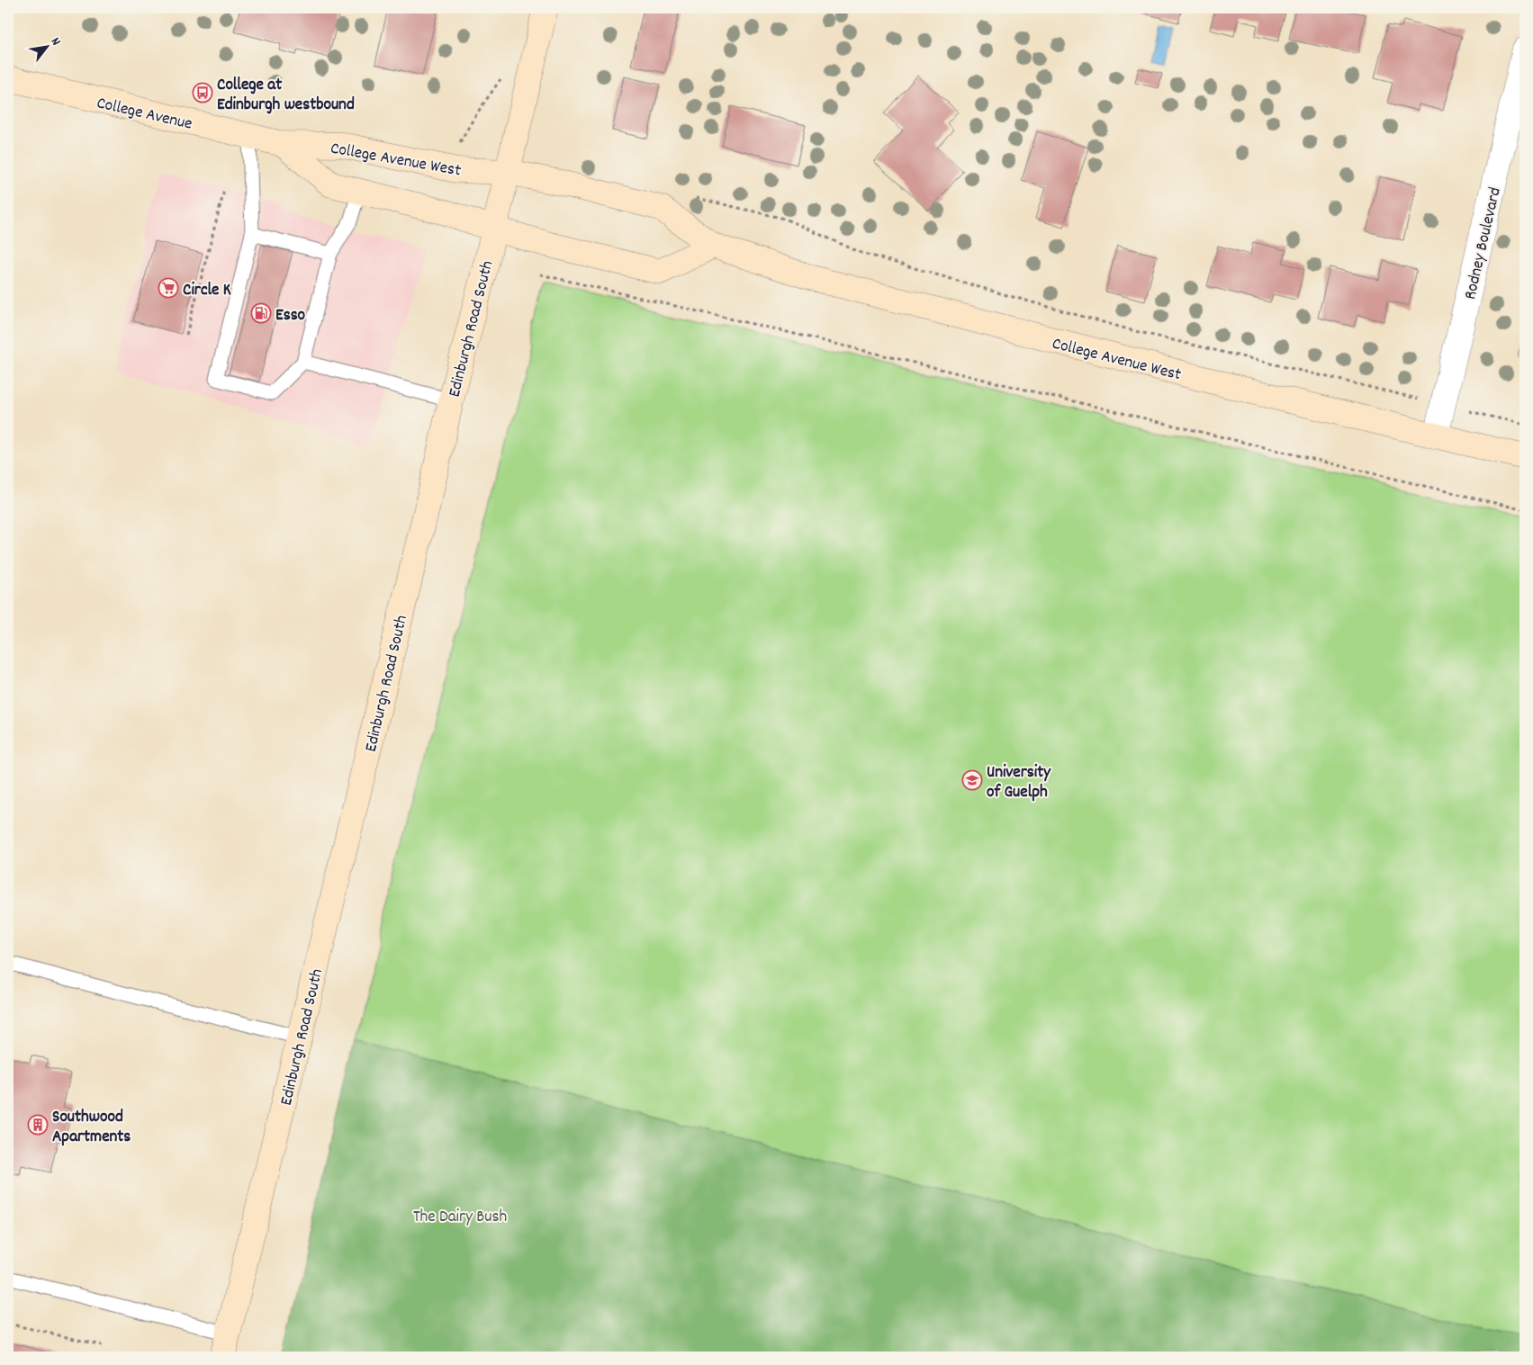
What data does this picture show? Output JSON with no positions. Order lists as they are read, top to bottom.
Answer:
{
  "streets": {
    "main road": ["College Avenue", "College Avenue West", "Edinburgh Road South"],
    "street": ["Rodney Boulevard"]
  },
  "crossings": [
    ["College Avenue", "College Avenue West"],
    ["College Avenue West", "Rodney Boulevard"],
    ["College Avenue West", "Edinburgh Road South"]
  ],
  "parks": ["The Dairy Bush"],
  "places": {
    "bus stop": ["College at Edinburgh westbound"],
    "supermarket": ["Circle K"],
    "fuel station": ["Esso"],
    "school or university": ["University of Guelph"],
    "building": ["Southwood Apartments"]
  },
  "north": "top right"
}
